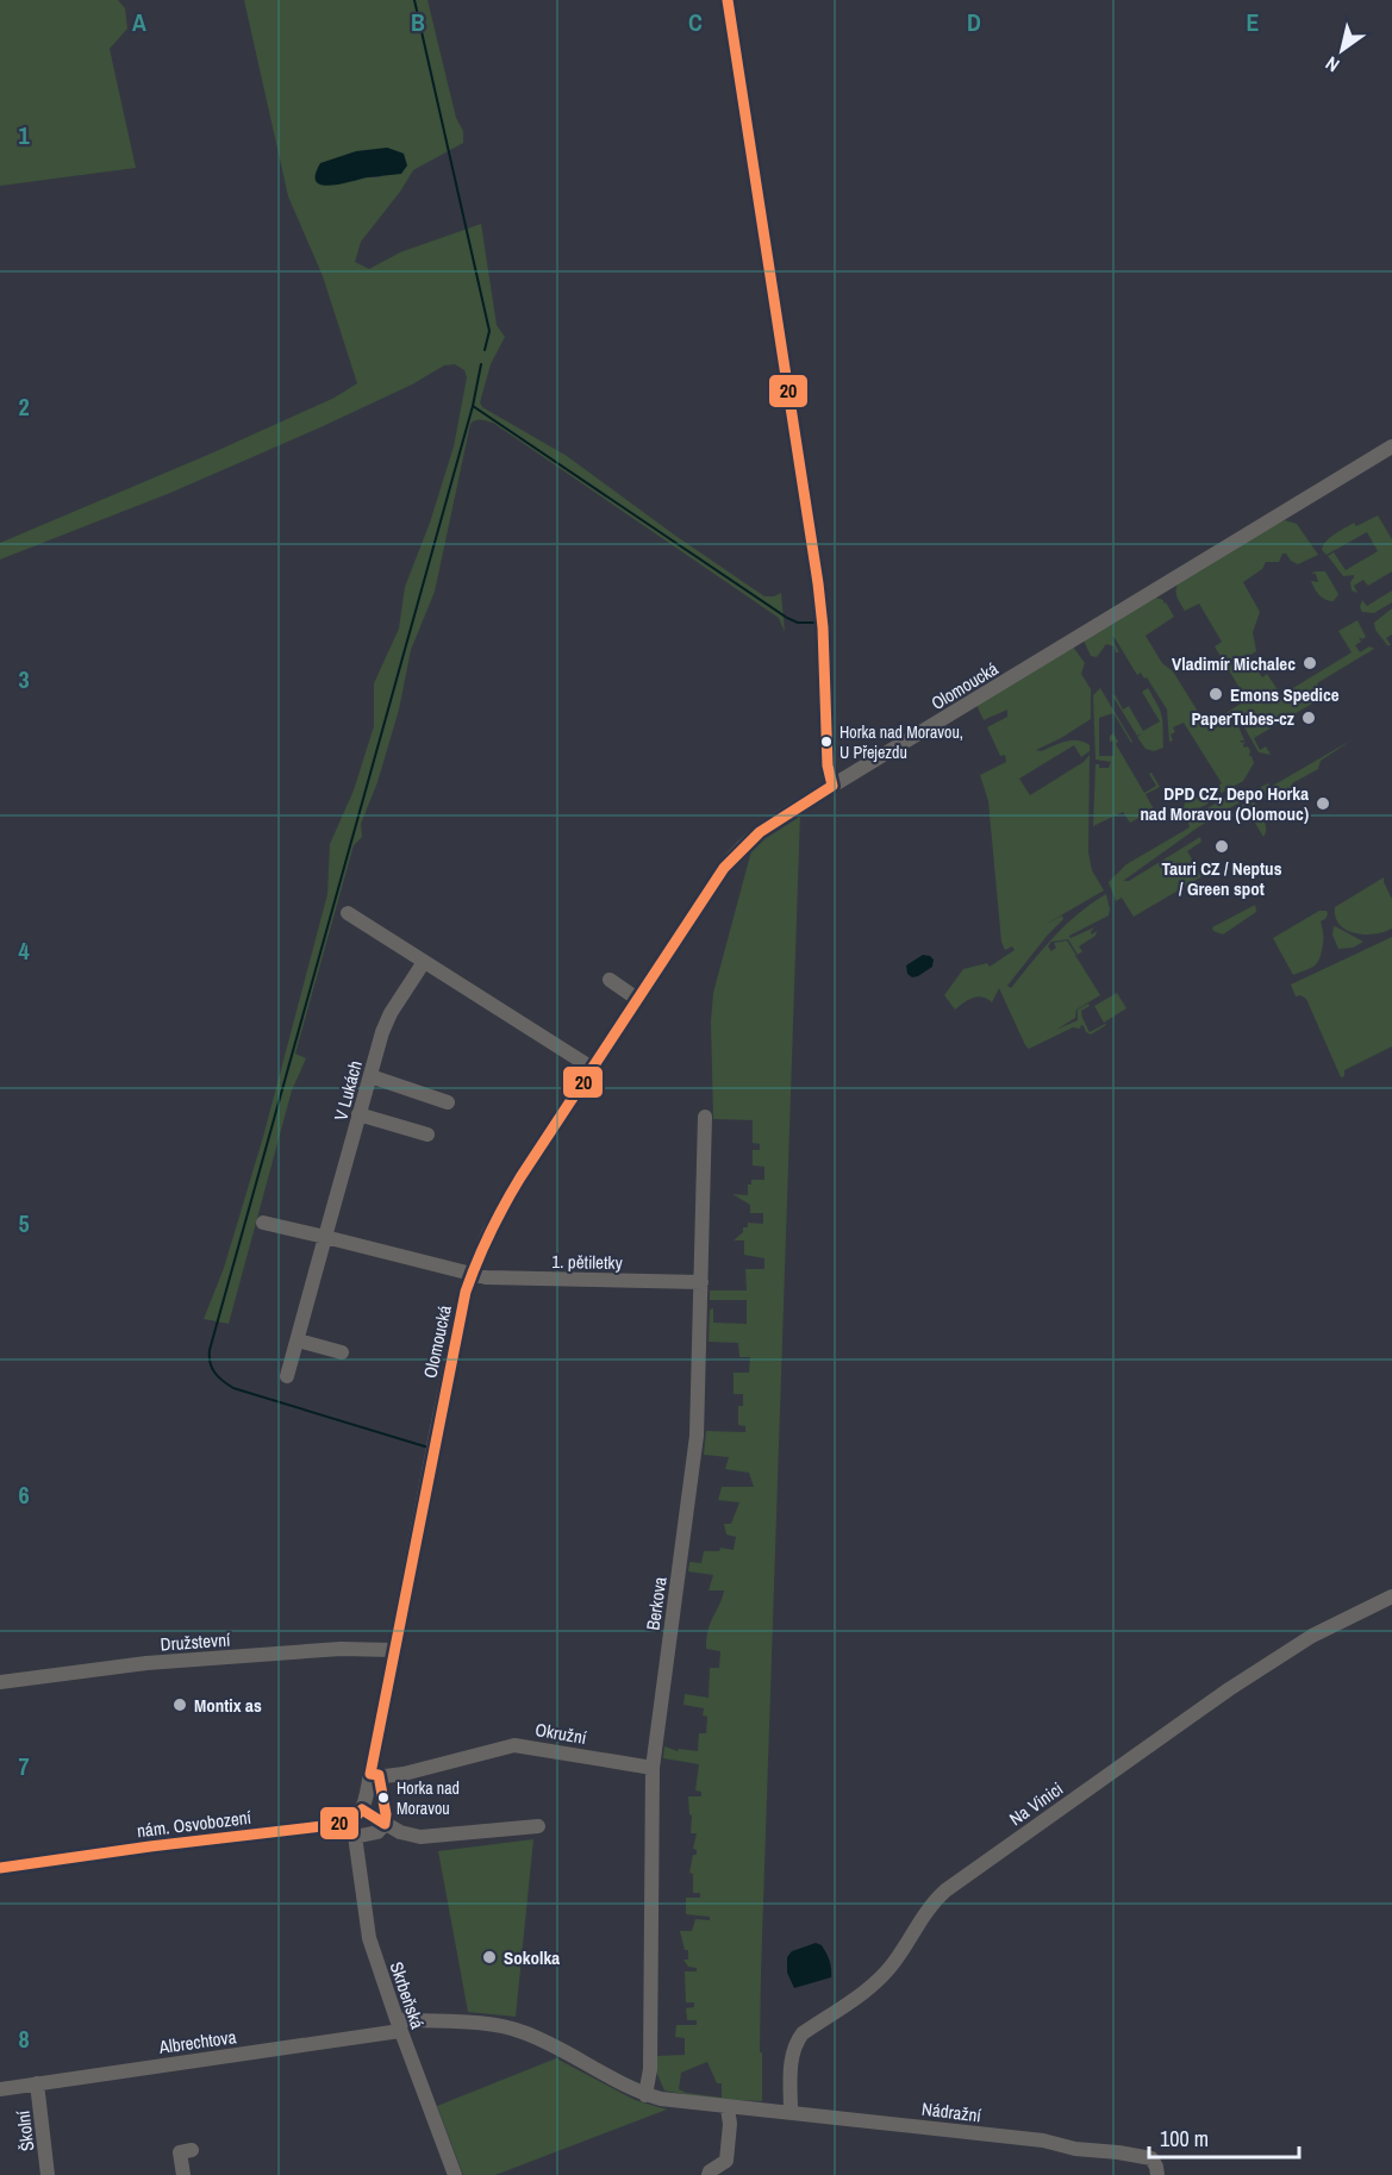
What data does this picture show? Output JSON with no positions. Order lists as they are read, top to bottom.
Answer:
{
  "streets": {
    "street": [
      "Olomoucká",
      "V Lukách",
      "1. pětiletky",
      "Berkova",
      "Družstevní",
      "Okružní",
      "Na Vinici",
      "nám. Osvobození",
      "Skrbeňská",
      "Albrechtova",
      "Nádražní",
      "Školní"
    ]
  },
  "crossings": [
    ["Olomoucká", "1. pětiletky"],
    ["Olomoucká", "Družstevní"],
    ["Olomoucká", "Okružní"],
    ["1. pětiletky", "Berkova"],
    ["Berkova", "Okružní"],
    ["Berkova", "Nádražní"],
    ["Na Vinici", "Nádražní"],
    ["nám. Osvobození", "Skrbeňská"],
    ["Skrbeňská", "Albrechtova"],
    ["Skrbeňská", "Nádražní"],
    ["Albrechtova", "Nádražní"],
    ["Albrechtova", "Školní"]
  ],
  "places": [
    "Vladimír Michalec",
    "Emons Spedice",
    "PaperTubes-cz",
    "Horka nad Moravou, U Přejezdu",
    "DPD CZ, Depo Horka nad Moravou (Olomouc)",
    "Tauri CZ / Neptus / Green spot",
    "Montix as",
    "Horka nad Moravou",
    "Sokolka"
  ],
  "lines": ["transit line 20"],
  "scale_bar": "100 m",
  "north": "bottom left",
  "grid": {
    "columns": [
      "A",
      "B",
      "C",
      "D",
      "E"
    ],
    "rows": [
      "1",
      "2",
      "3",
      "4",
      "5",
      "6",
      "7",
      "8"
    ]
  }
}
